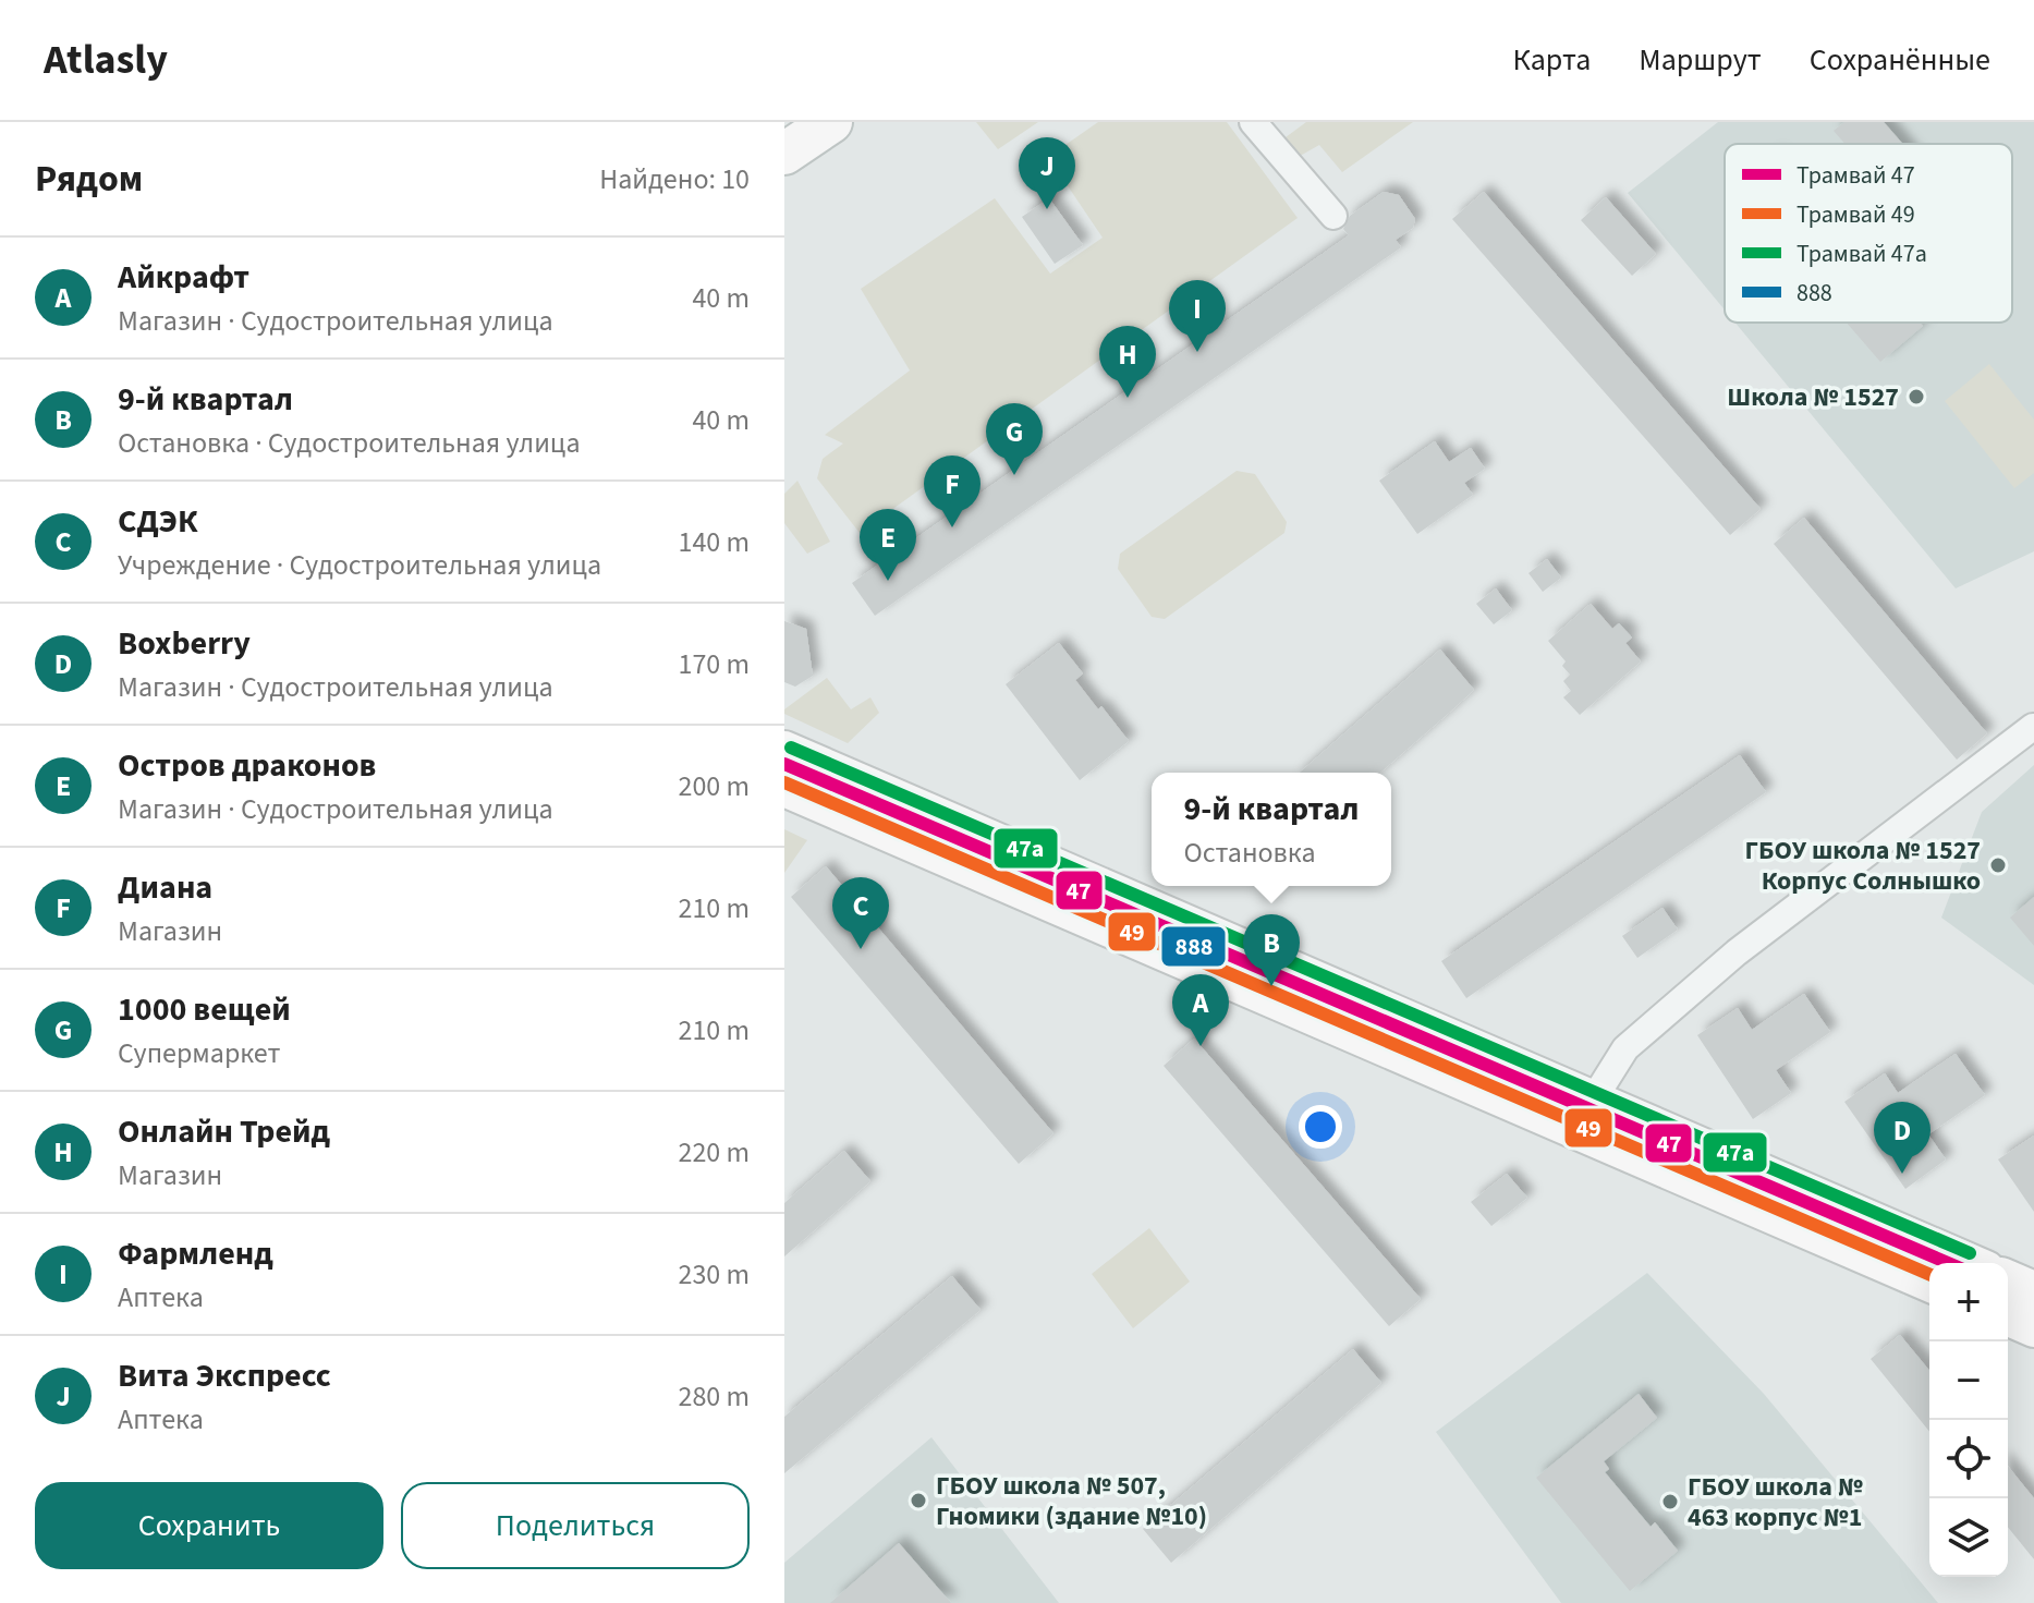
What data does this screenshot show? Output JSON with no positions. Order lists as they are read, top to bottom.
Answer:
{
  "places": [
    "Школа № 1527",
    "ГБОУ школа № 1527 Корпус Солнышко",
    "ГБОУ школа № 507, Гномики (здание №10)",
    "ГБОУ школа № 463 корпус №1"
  ],
  "lines": [
    "tram line 47а",
    "tram line 47",
    "transit line 888",
    "tram line 49"
  ],
  "legend": [
    "Трамвай 47",
    "Трамвай 49",
    "Трамвай 47а",
    "888"
  ],
  "page": {
    "header": "Atlasly",
    "nav": ["Карта", "Маршрут", "Сохранённые"],
    "heading": ["Рядом", "Найдено: 10"],
    "pins": [
      "J",
      "I",
      "H",
      "G",
      "F",
      "E",
      "C",
      "B",
      "A",
      "D"
    ],
    "list": [
      {
        "mark": "A",
        "name": "Айкрафт",
        "note": "Магазин · Судостроительная улица",
        "value": "40 m"
      },
      {
        "mark": "B",
        "name": "9-й квартал",
        "note": "Остановка · Судостроительная улица",
        "value": "40 m"
      },
      {
        "mark": "C",
        "name": "СДЭК",
        "note": "Учреждение · Судостроительная улица",
        "value": "140 m"
      },
      {
        "mark": "D",
        "name": "Boxberry",
        "note": "Магазин · Судостроительная улица",
        "value": "170 m"
      },
      {
        "mark": "E",
        "name": "Остров драконов",
        "note": "Магазин · Судостроительная улица",
        "value": "200 m"
      },
      {
        "mark": "F",
        "name": "Диана",
        "note": "Магазин",
        "value": "210 m"
      },
      {
        "mark": "G",
        "name": "1000 вещей",
        "note": "Супермаркет",
        "value": "210 m"
      },
      {
        "mark": "H",
        "name": "Онлайн Трейд",
        "note": "Магазин",
        "value": "220 m"
      },
      {
        "mark": "I",
        "name": "Фармленд",
        "note": "Аптека",
        "value": "230 m"
      },
      {
        "mark": "J",
        "name": "Вита Экспресс",
        "note": "Аптека",
        "value": "280 m"
      }
    ],
    "popup": ["9-й квартал", "Остановка"],
    "map_buttons": ["+", "−"],
    "buttons": ["Сохранить", "Поделиться"]
  }
}
